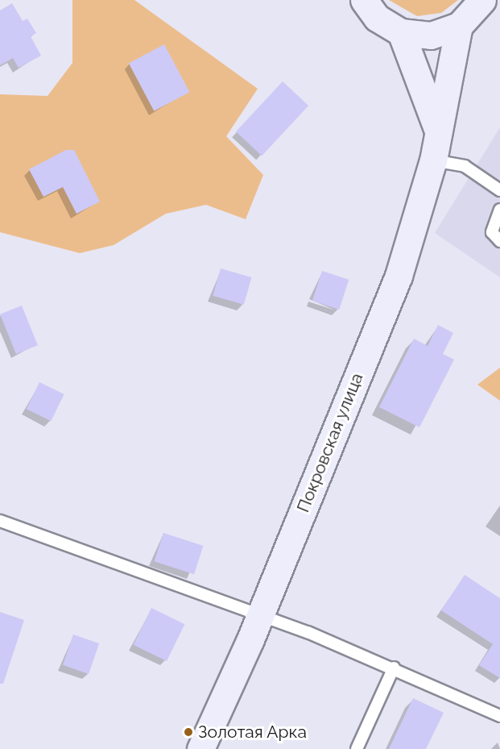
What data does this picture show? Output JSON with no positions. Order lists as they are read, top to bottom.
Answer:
{
  "streets": {
    "street": ["Покровская улица"]
  },
  "places": ["Золотая Арка"]
}
